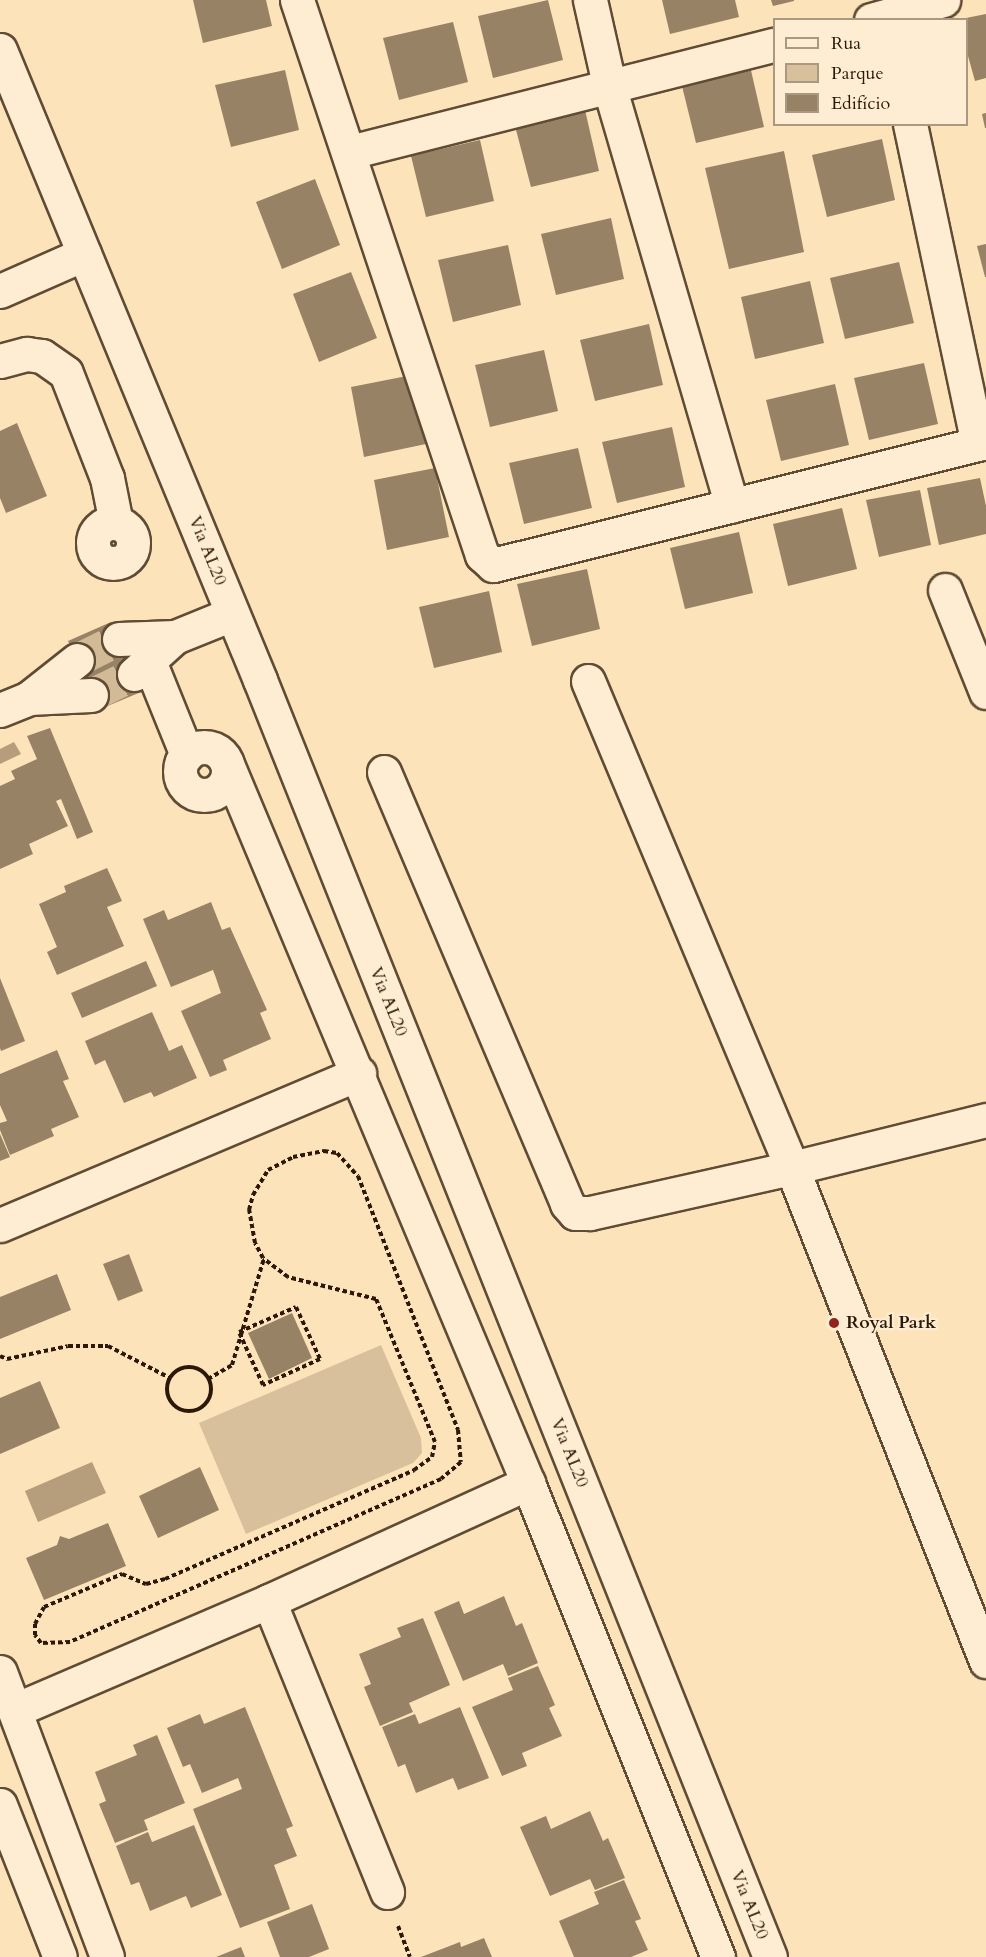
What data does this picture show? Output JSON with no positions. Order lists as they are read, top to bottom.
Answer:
{
  "streets": {
    "street": ["Via AL20"]
  },
  "places": ["Royal Park"],
  "legend": ["Rua", "Parque", "Edifício"]
}
